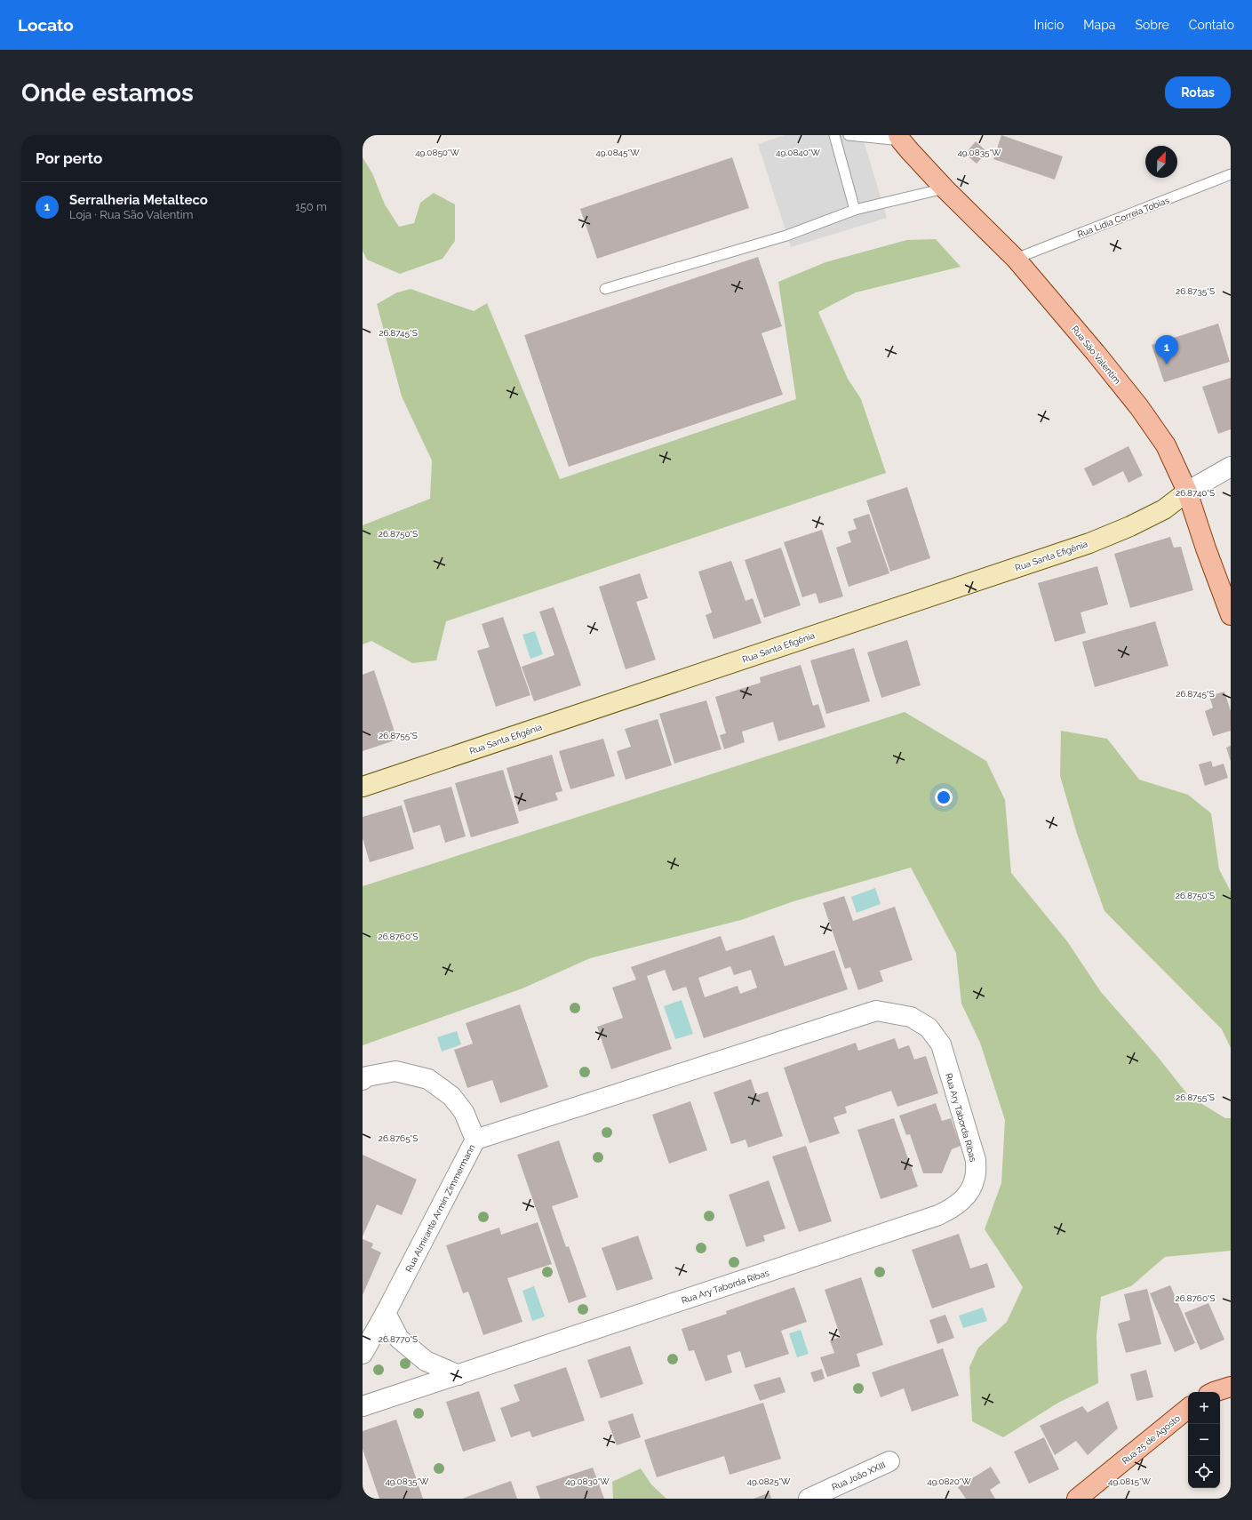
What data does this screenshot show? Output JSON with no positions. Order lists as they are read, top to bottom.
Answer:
{
  "streets": {
    "main road": ["Rua São Valentim", "Rua 25 de Agosto"],
    "street": [
      "Rua Santa Efigênia",
      "Rua Ary Taborda Ribas",
      "Rua Almirante Armin Zimmermann",
      "Rua João XXIII"
    ],
    "lane": ["Rua Lídia Correia Tobias"]
  },
  "crossings": [
    ["Rua Lídia Correia Tobias", "Rua São Valentim"],
    ["Rua São Valentim", "Rua Santa Efigênia"],
    ["Rua Ary Taborda Ribas", "Rua Almirante Armin Zimmermann"]
  ],
  "north": "top right",
  "page": {
    "header": "Locato",
    "nav": [
      "Início",
      "Mapa",
      "Sobre",
      "Contato"
    ],
    "buttons": "Rotas",
    "title": "Onde estamos",
    "heading": "Por perto",
    "list": [
      {
        "mark": "1",
        "name": "Serralheria Metalteco",
        "note": "Loja · Rua São Valentim",
        "value": "150 m"
      }
    ],
    "pins": "1",
    "map_buttons": ["+", "−"]
  },
  "coordinates": [
    "49.0850°W",
    "49.0845°W",
    "49.0840°W",
    "49.0835°W",
    "26.8735°S",
    "26.8745°S",
    "26.8740°S",
    "26.8750°S",
    "26.8755°S",
    "26.8760°S",
    "26.8765°S",
    "26.8770°S",
    "49.0830°W",
    "49.0825°W",
    "49.0820°W",
    "49.0815°W"
  ]
}
